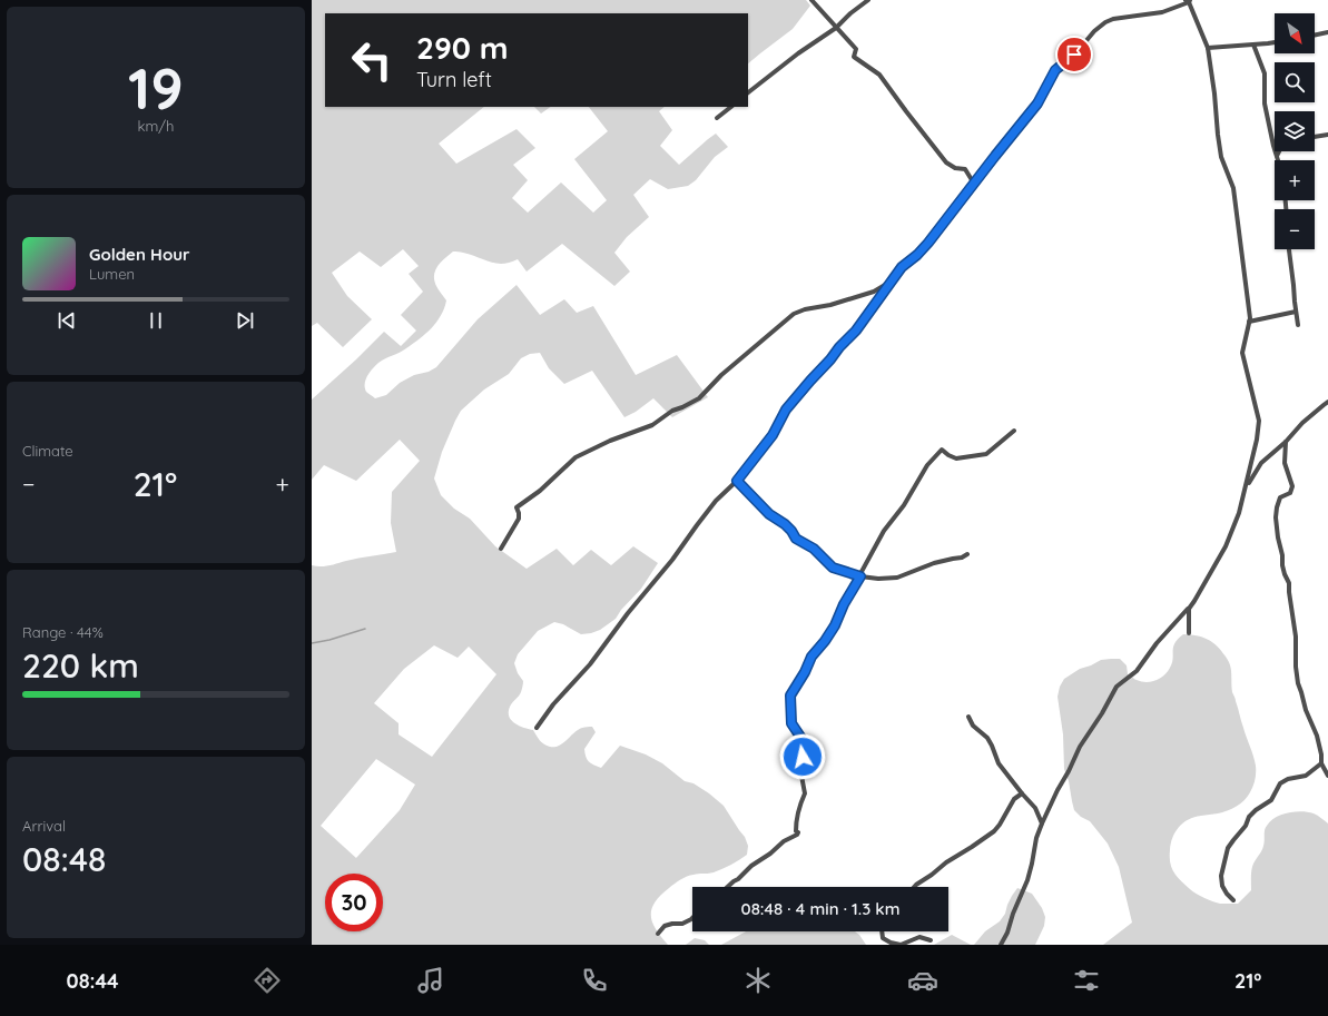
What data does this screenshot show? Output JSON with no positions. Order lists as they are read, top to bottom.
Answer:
{
  "north": "bottom right",
  "page": {
    "tile": [
      ["19", "km/h"],
      "Climate",
      ["Range · 44%", "220 km"],
      ["Arrival", "08:48"]
    ],
    "map_buttons": ["+", "−"],
    "turn": ["290 m", "Turn left"],
    "song": ["Golden Hour", "Lumen"],
    "heat": ["−", "21°", "+"],
    "limit": "30",
    "trip": "08:48 · 4 min · 1.3 km",
    "tabs": ["08:44", "21°"]
  }
}
